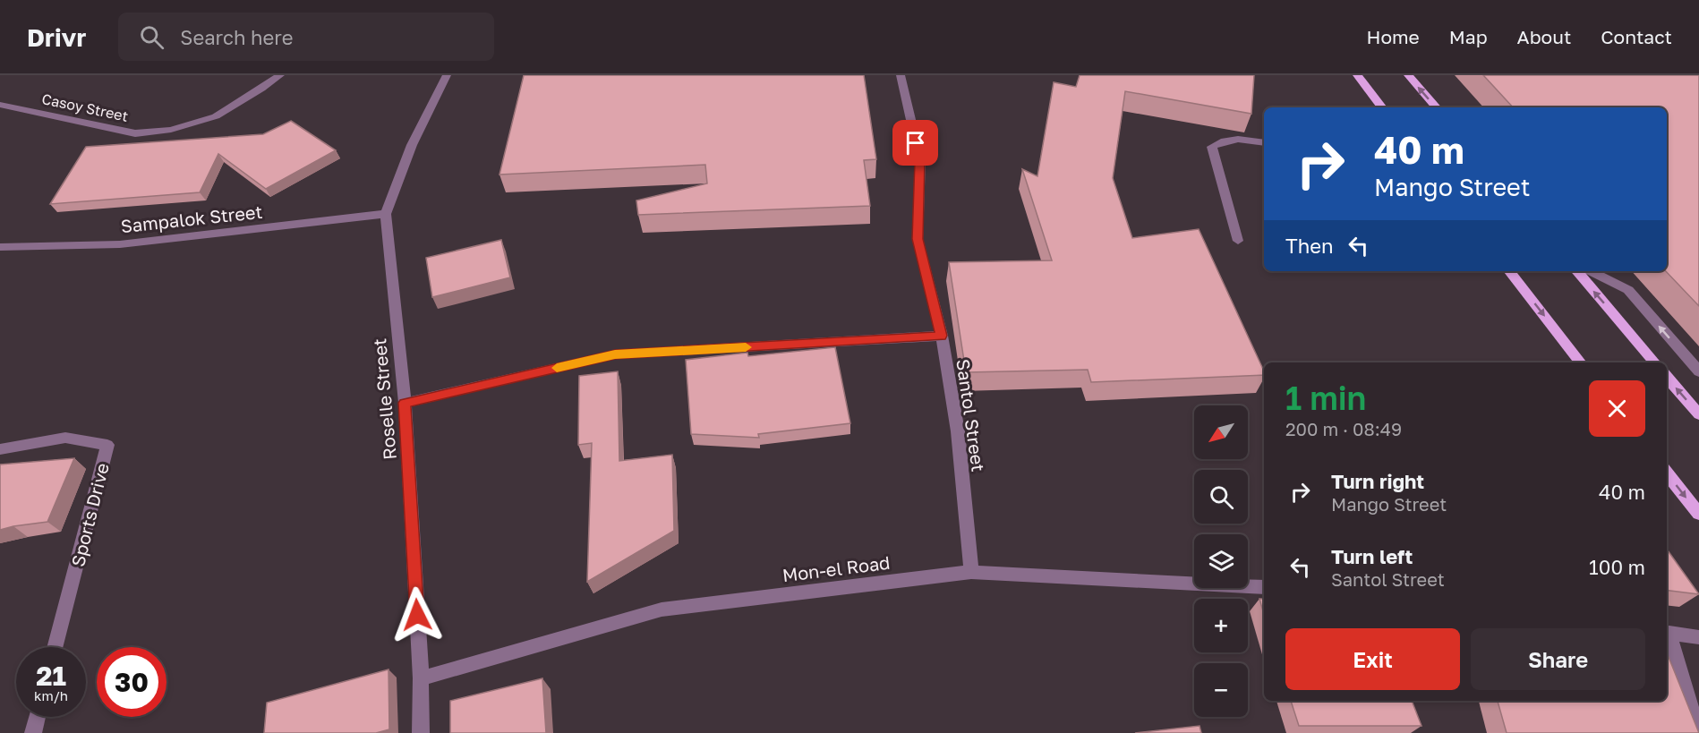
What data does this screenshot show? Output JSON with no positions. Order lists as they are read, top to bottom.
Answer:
{
  "streets": {
    "street": [
      "Casoy Street",
      "Sampalok Street",
      "Roselle Street",
      "Santol Street",
      "Sports Drive",
      "Mon-el Road"
    ]
  },
  "crossings": [
    ["Sampalok Street", "Roselle Street"],
    ["Roselle Street", "Mon-el Road"],
    ["Santol Street", "Mon-el Road"]
  ],
  "north": "bottom left",
  "page": {
    "header": "Drivr",
    "search": "Search here",
    "nav": [
      "Home",
      "Map",
      "About",
      "Contact"
    ],
    "turn": ["40 m", "Mango Street"],
    "then": "Then",
    "heading": ["1 min", "200 m · 08:49"],
    "map_buttons": ["+", "−"],
    "list": [
      {
        "name": "Turn right",
        "note": "Mango Street",
        "value": "40 m"
      },
      {
        "name": "Turn left",
        "note": "Santol Street",
        "value": "100 m"
      }
    ],
    "buttons": ["Exit", "Share"],
    "speed": "21 km/h",
    "limit": "30"
  }
}
